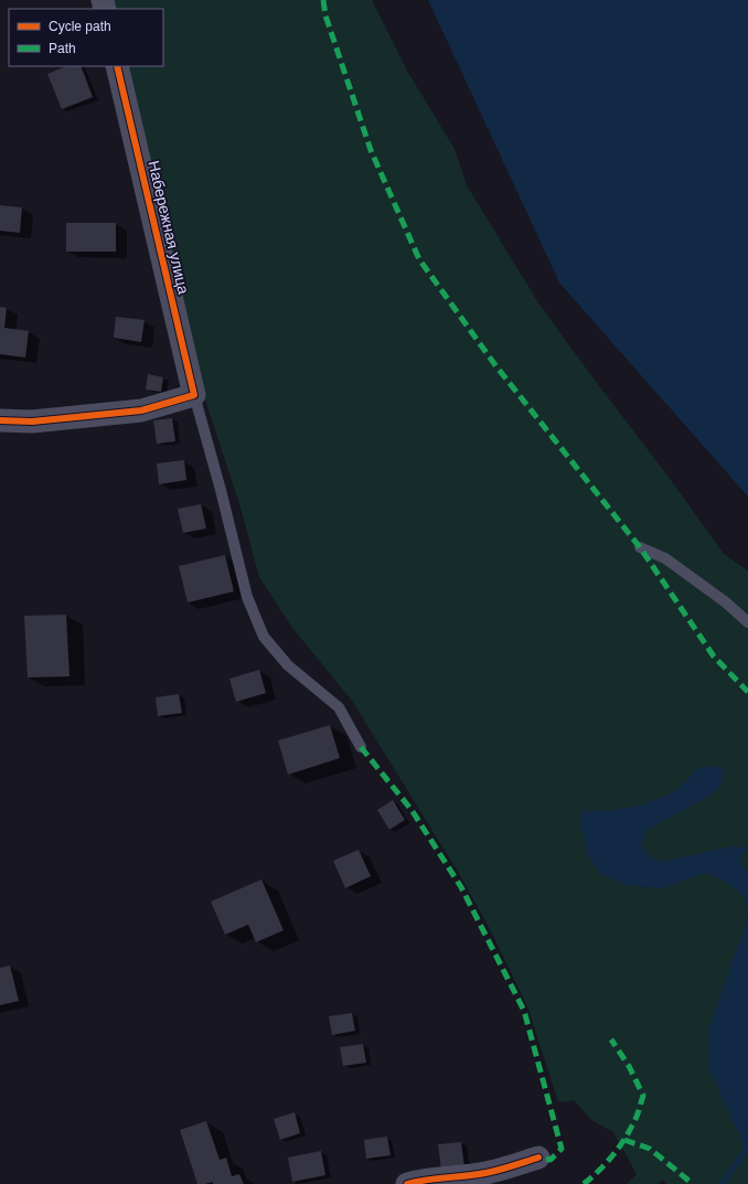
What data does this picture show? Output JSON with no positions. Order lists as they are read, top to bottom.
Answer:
{
  "streets": {
    "street": ["Набережная улица"]
  },
  "legend": ["Cycle path", "Path"]
}
